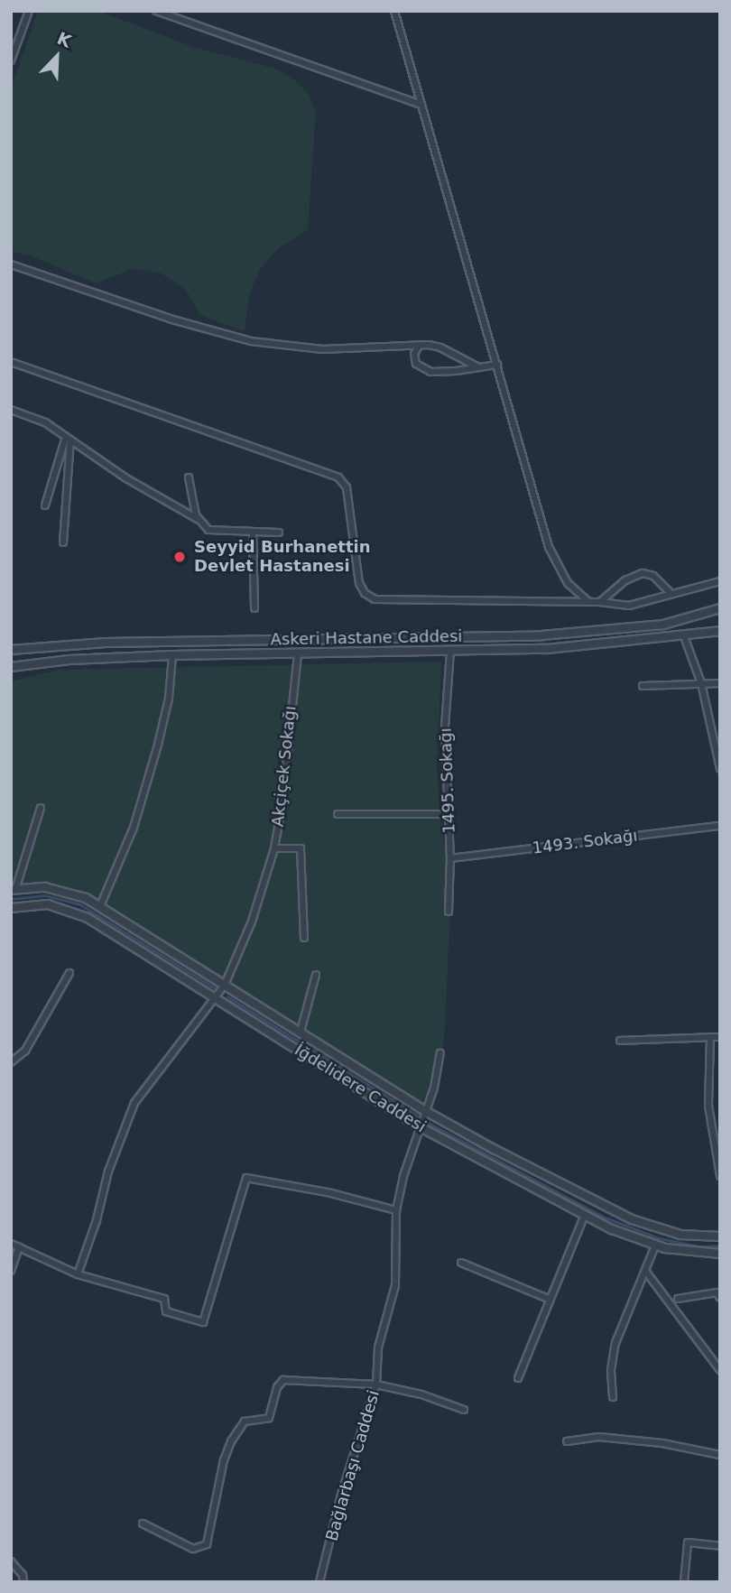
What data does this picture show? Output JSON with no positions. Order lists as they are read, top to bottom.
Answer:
{
  "streets": {
    "street": [
      "Askeri Hastane Caddesi",
      "Akçiçek Sokağı",
      "1495. Sokağı",
      "1493. Sokağı",
      "İğdelidere Caddesi",
      "Bağlarbaşı Caddesi"
    ]
  },
  "crossings": [
    ["Askeri Hastane Caddesi", "Akçiçek Sokağı"],
    ["Askeri Hastane Caddesi", "1495. Sokağı"],
    ["Akçiçek Sokağı", "İğdelidere Caddesi"],
    ["1495. Sokağı", "1493. Sokağı"],
    ["İğdelidere Caddesi", "Bağlarbaşı Caddesi"]
  ],
  "places": ["Seyyid Burhanettin Devlet Hastanesi"],
  "north": "top right"
}
